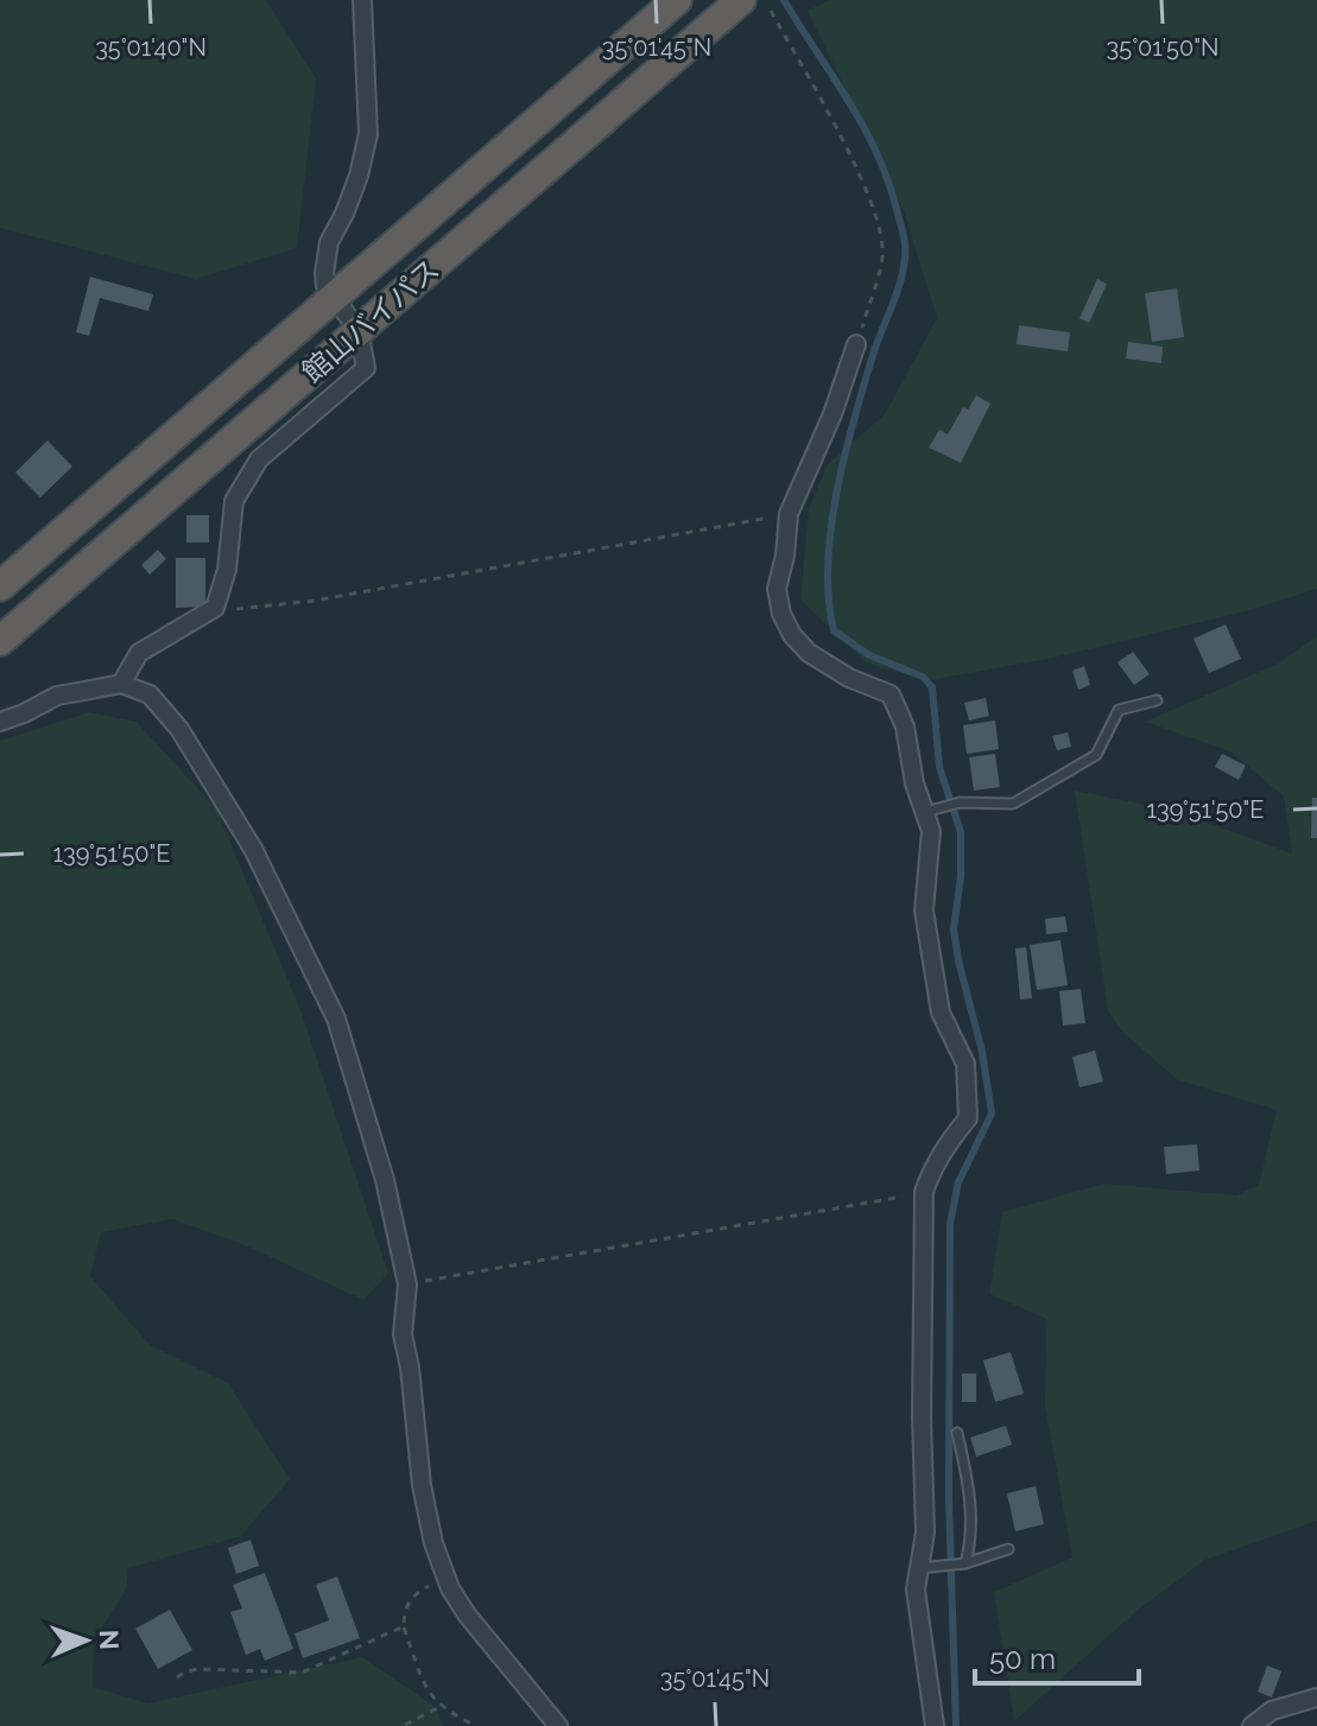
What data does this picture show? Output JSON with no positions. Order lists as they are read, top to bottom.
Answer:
{
  "streets": {
    "highway": ["館山バイパス"]
  },
  "scale_bar": "50 m",
  "north": "right",
  "coordinates": [
    "35°01'40\"N",
    "35°01'45\"N",
    "35°01'50\"N",
    "139°51'50\"E"
  ]
}
